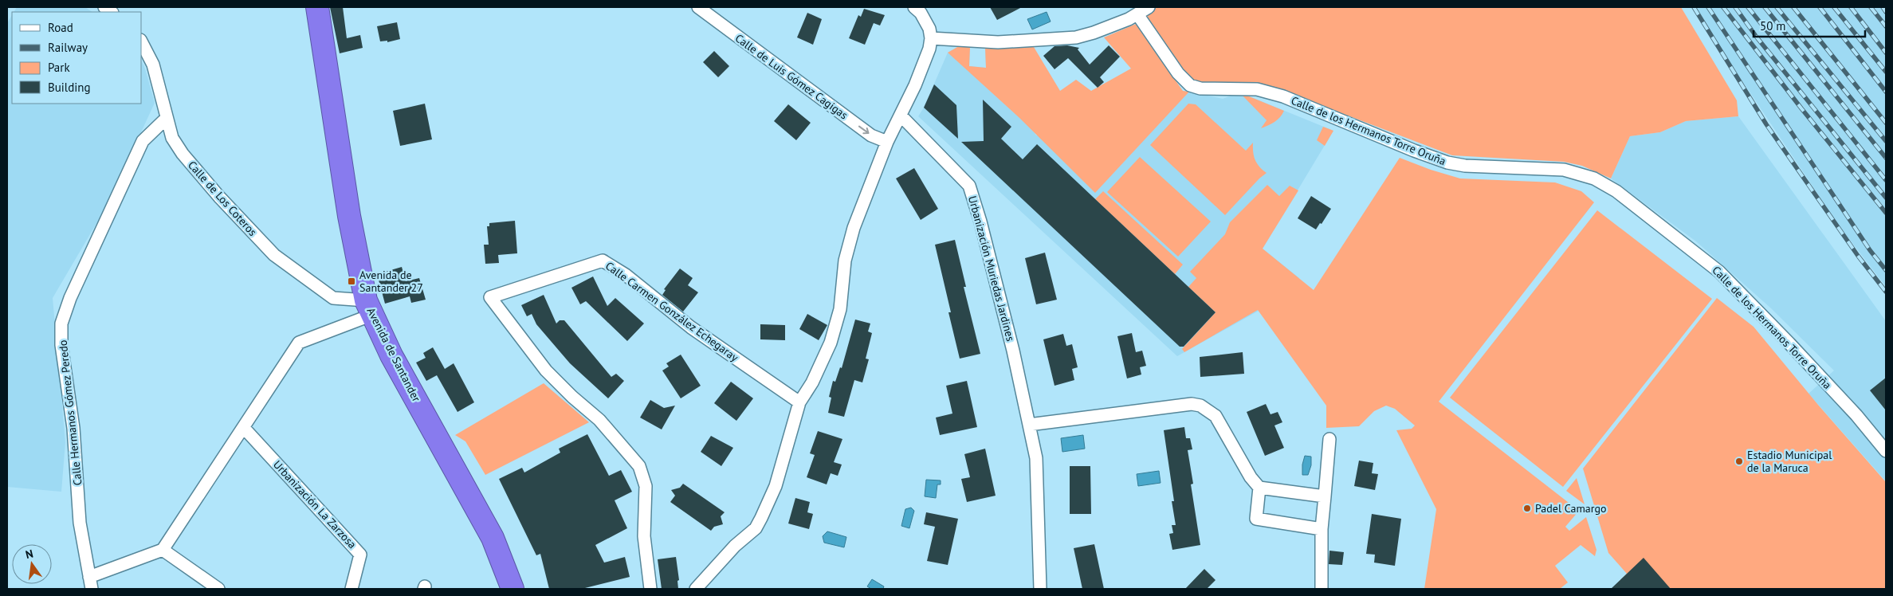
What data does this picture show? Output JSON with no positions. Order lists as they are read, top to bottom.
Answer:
{
  "streets": {
    "highway": ["Avenida de Santander"],
    "street": [
      "Calle de Luis Gómez Cagigas",
      "Calle de los Hermanos Torre Oruña",
      "Calle de Los Coteros",
      "Urbanización Muriedas Jardines",
      "Calle Carmen González Echegaray",
      "Calle Hermanos Gómez Peredo",
      "Urbanización La Zarzosa"
    ]
  },
  "crossings": [
    ["Calle de Los Coteros", "Avenida de Santander"],
    ["Calle de Los Coteros", "Calle Hermanos Gómez Peredo"]
  ],
  "one_way": ["Calle de Luis Gómez Cagigas"],
  "places": {
    "transit": ["Avenida de Santander 27"],
    "other": ["Estadio Municipal de la Maruca", "Padel Camargo"]
  },
  "legend": [
    "Road",
    "Railway",
    "Park",
    "Building"
  ],
  "scale_bar": "50 m",
  "north": "top"
}
